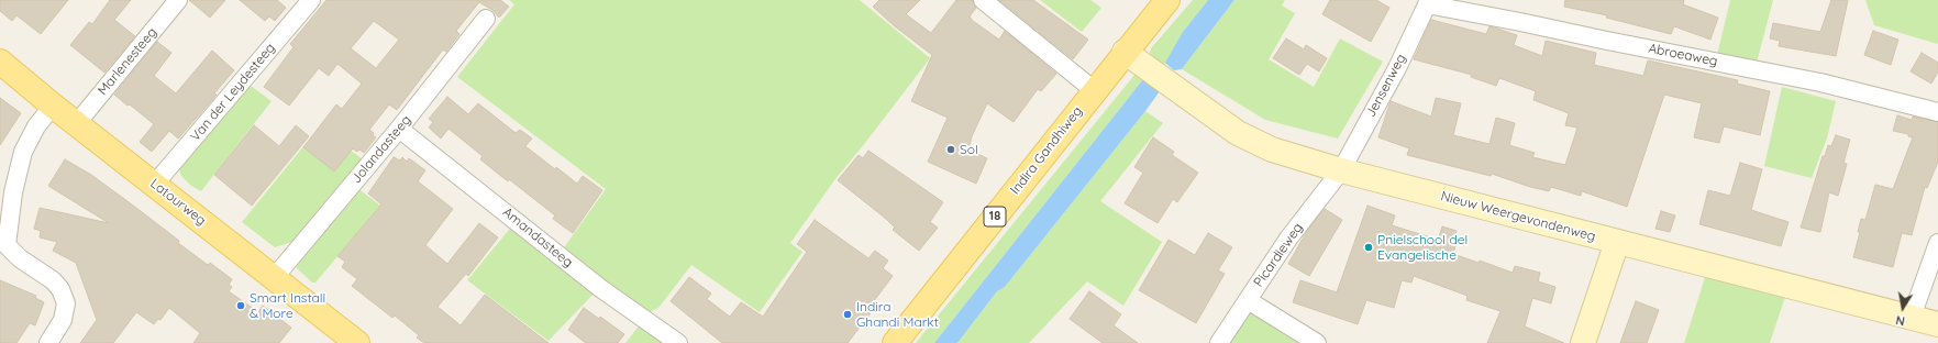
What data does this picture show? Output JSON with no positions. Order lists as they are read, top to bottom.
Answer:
{
  "streets": {
    "main road": ["Indira Gandhiweg", "Latourweg", "18"],
    "street": [
      "Abroeaweg",
      "Marlenesteeg",
      "Jensenweg",
      "Van der Leydesteeg",
      "Jolandasteeg",
      "Nieuw Weergevondenweg",
      "Amandasteeg",
      "Picardieweg"
    ]
  },
  "crossings": [
    ["Abroeaweg", "Jensenweg"],
    ["Marlenesteeg", "Latourweg"],
    ["Jensenweg", "Nieuw Weergevondenweg"],
    ["Jensenweg", "Picardieweg"],
    ["Van der Leydesteeg", "Latourweg"],
    ["Jolandasteeg", "Latourweg"],
    ["Jolandasteeg", "Amandasteeg"],
    ["Indira Gandhiweg", "Nieuw Weergevondenweg"],
    ["Nieuw Weergevondenweg", "Picardieweg"]
  ],
  "places": [
    "Sol",
    "Pnielschool del Evangelische",
    "Smart Install & More",
    "Indira Ghandi Markt"
  ],
  "north": "bottom"
}
